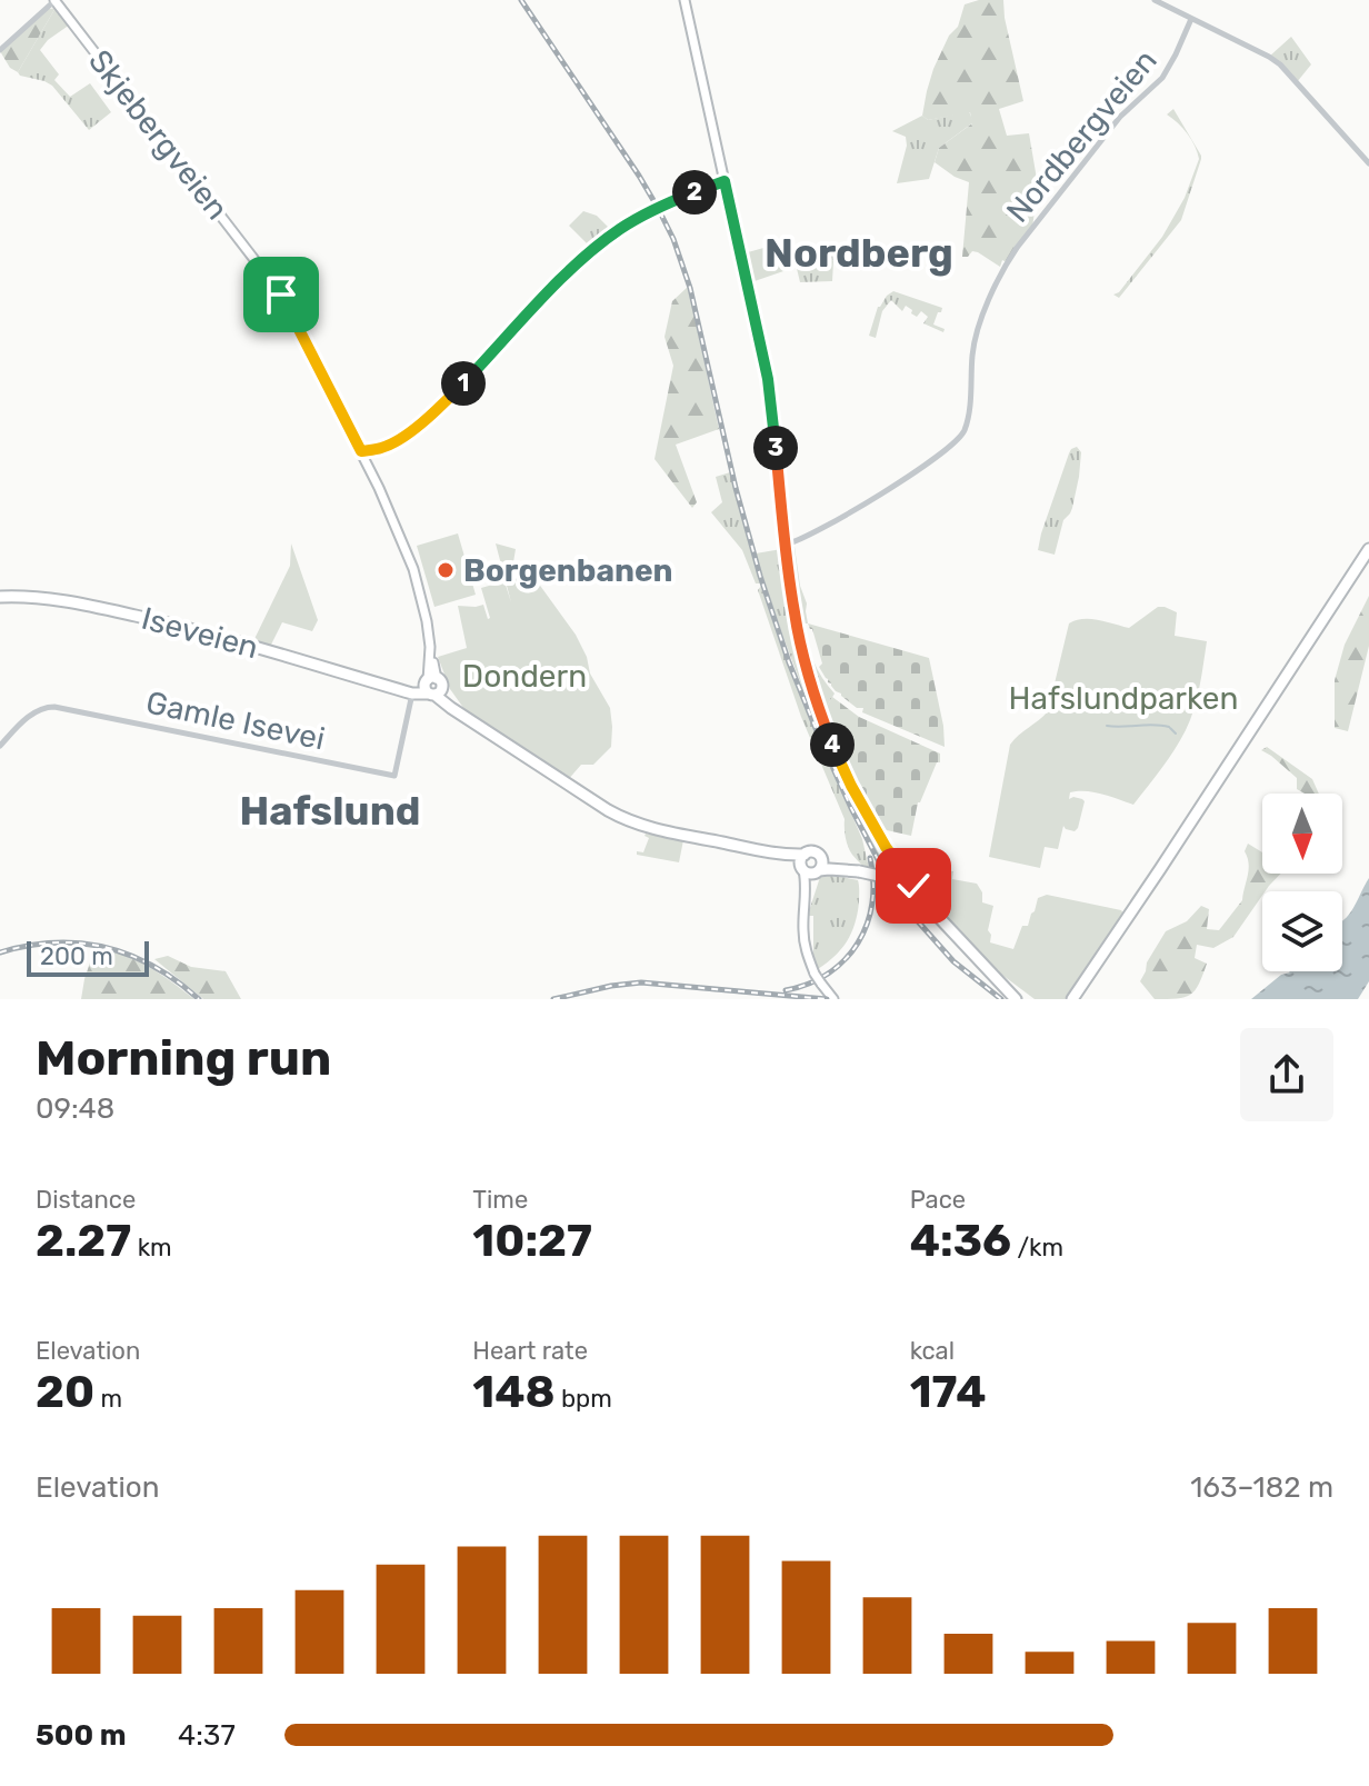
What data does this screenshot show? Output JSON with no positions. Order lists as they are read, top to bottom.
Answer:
{
  "streets": {
    "highway": ["Iseveien"],
    "main road": ["Skjebergveien"],
    "street": ["Nordbergveien", "Gamle Isevei"]
  },
  "crossings": [
    ["Skjebergveien", "Iseveien"],
    ["Iseveien", "Gamle Isevei"]
  ],
  "districts": ["Nordberg", "Hafslund"],
  "parks": ["Dondern", "Hafslundparken"],
  "places": ["Borgenbanen"],
  "scale_bar": "200 m",
  "north": "bottom",
  "page": {
    "pins": [
      "2",
      "1",
      "3",
      "4"
    ],
    "scale": "200 m",
    "heading": ["Morning run", "09:48"],
    "stats": [
      ["Distance", "2.27 km"],
      ["Time", "10:27"],
      ["Pace", "4:36 /km"],
      ["Elevation", "20 m"],
      ["Heart rate", "148 bpm"],
      ["kcal", "174"]
    ],
    "chart": ["Elevation", "163–182 m"],
    "list": [
      {
        "name": "500 m",
        "note": "4:37"
      }
    ]
  }
}
